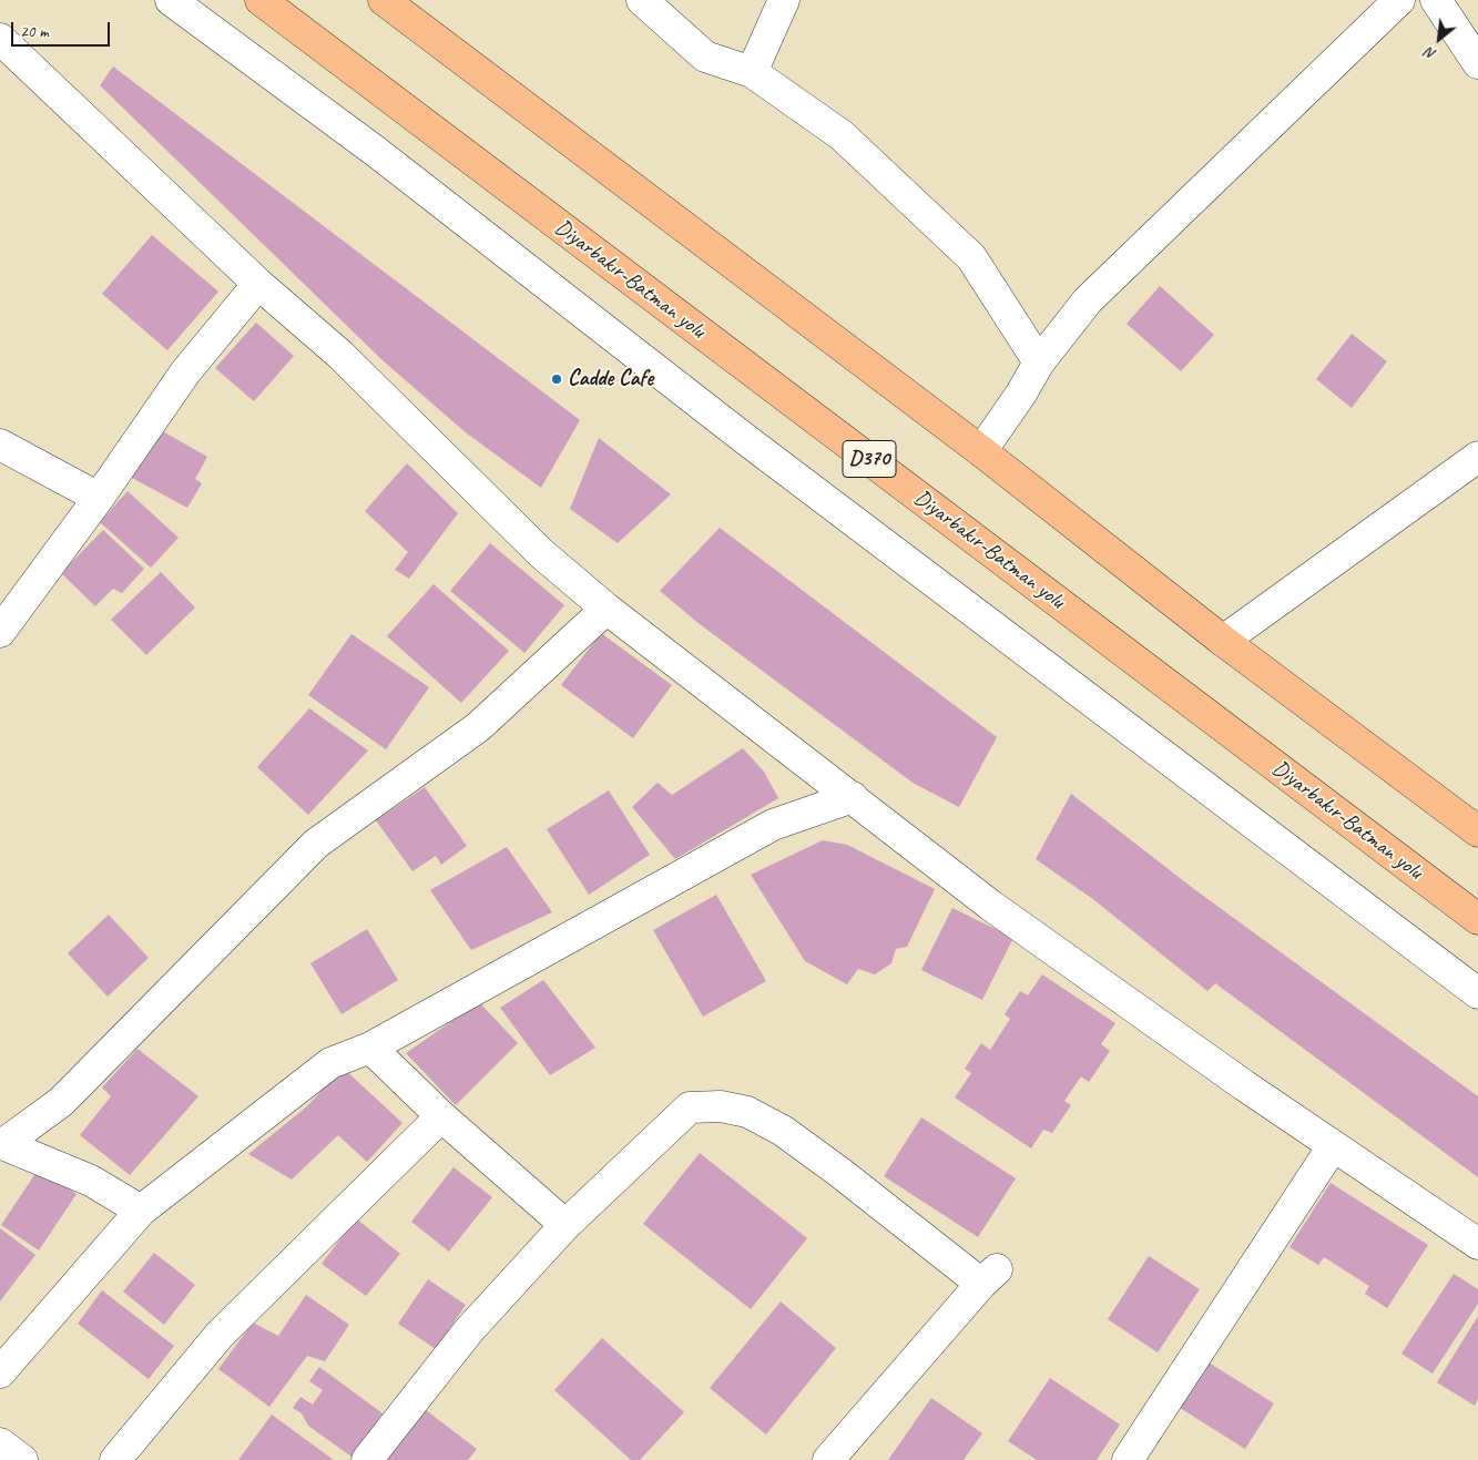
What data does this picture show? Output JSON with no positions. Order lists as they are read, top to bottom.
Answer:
{
  "streets": {
    "highway": ["Diyarbakır-Batman yolu", "D370"]
  },
  "places": ["Cadde Cafe"],
  "scale_bar": "20 m",
  "north": "bottom left"
}
